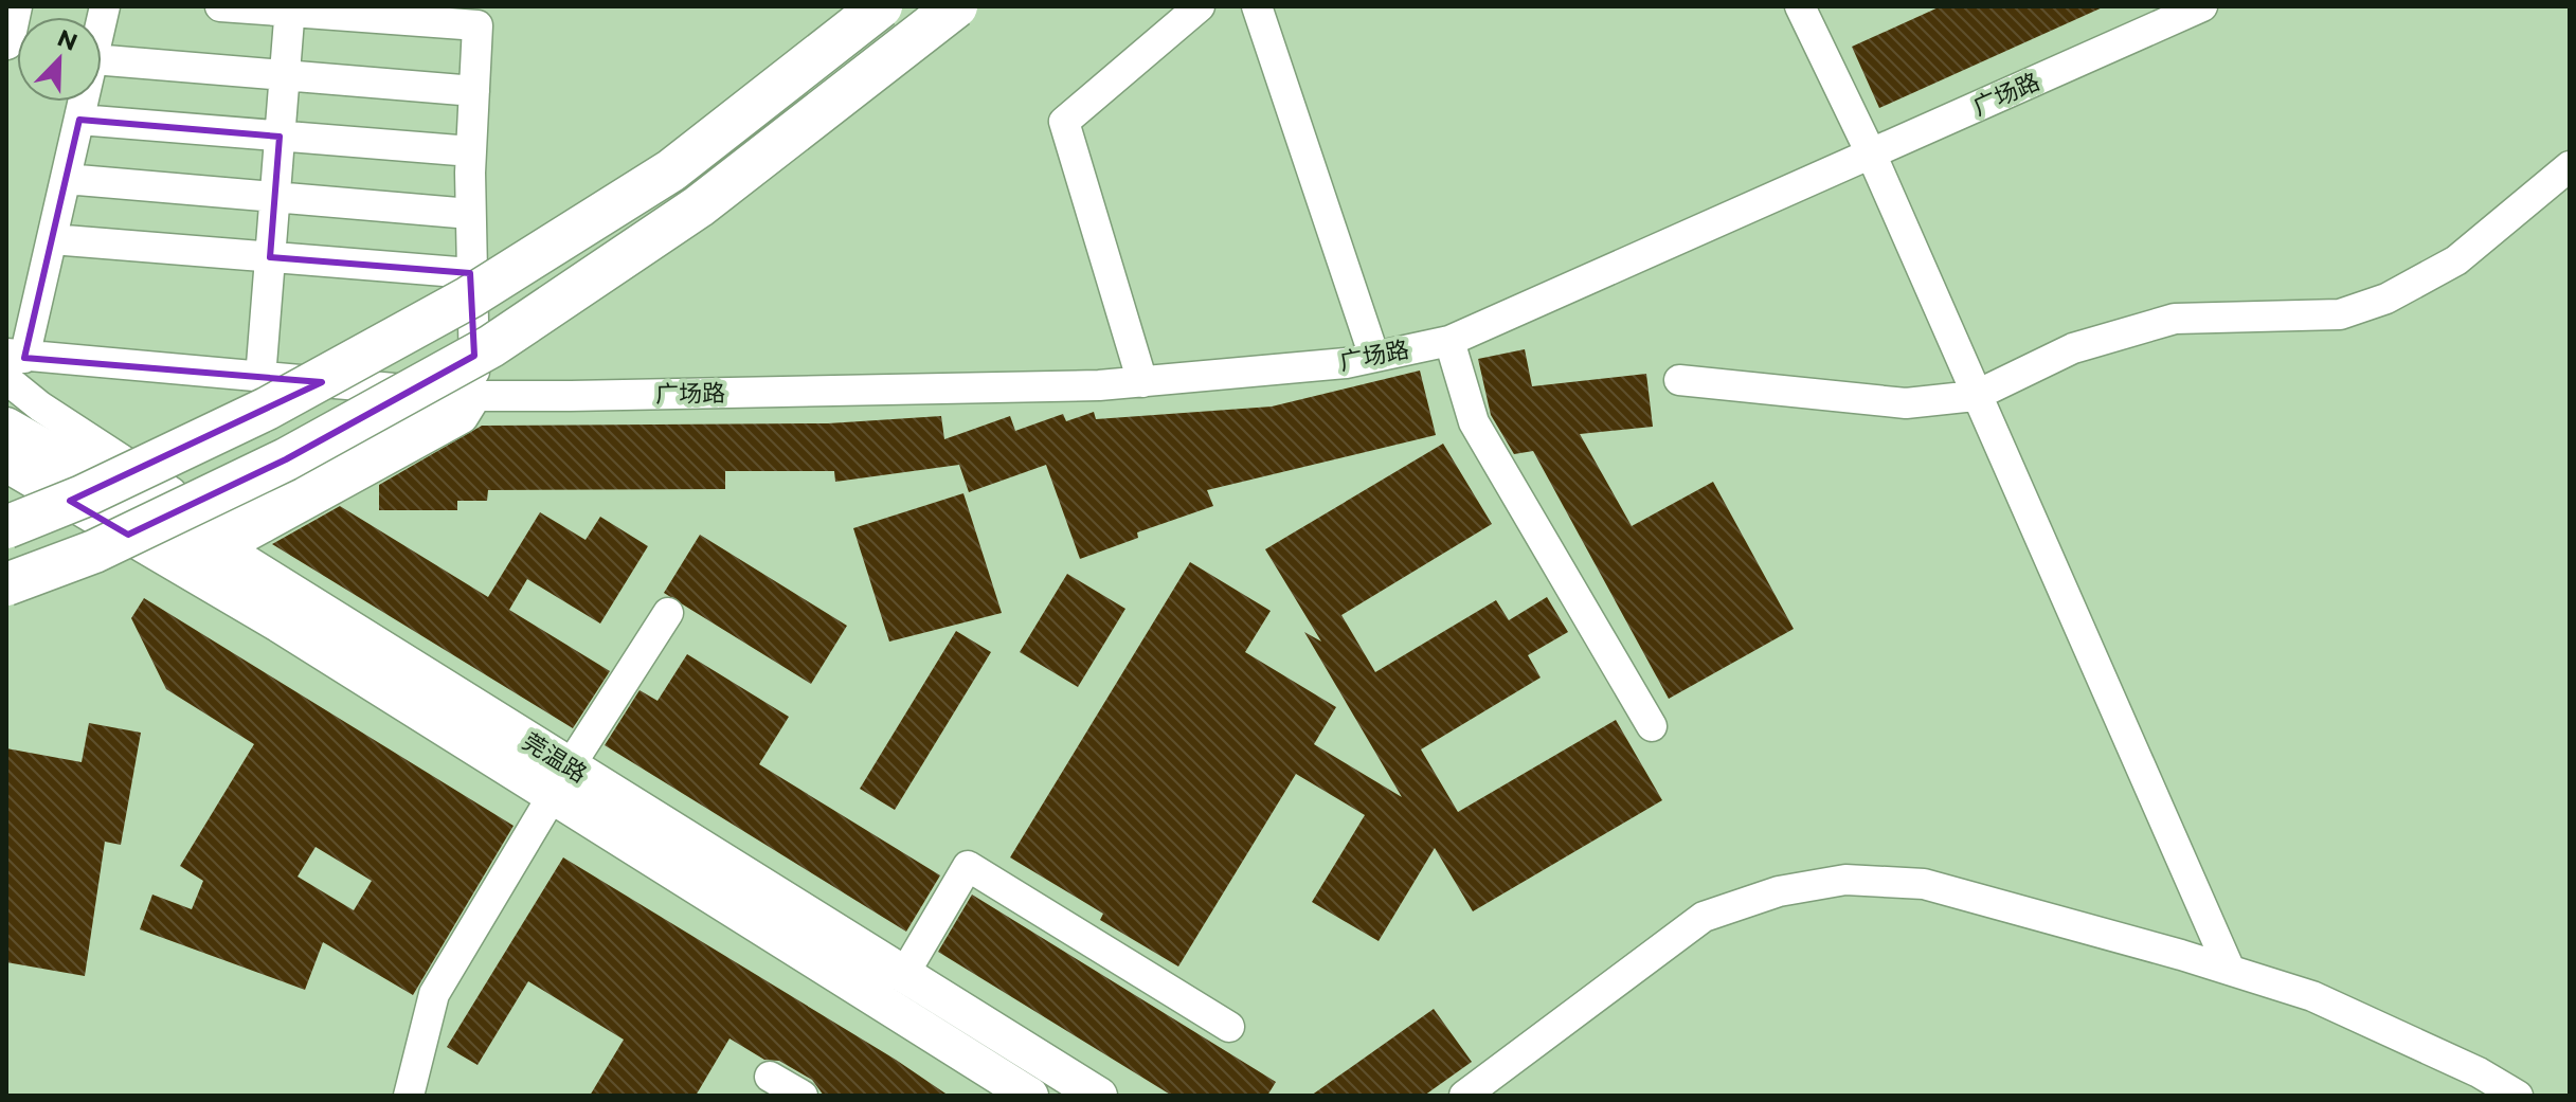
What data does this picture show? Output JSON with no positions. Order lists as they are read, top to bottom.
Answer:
{
  "streets": {
    "main road": ["莞温路"],
    "street": ["广场路"]
  },
  "north": "top right"
}
